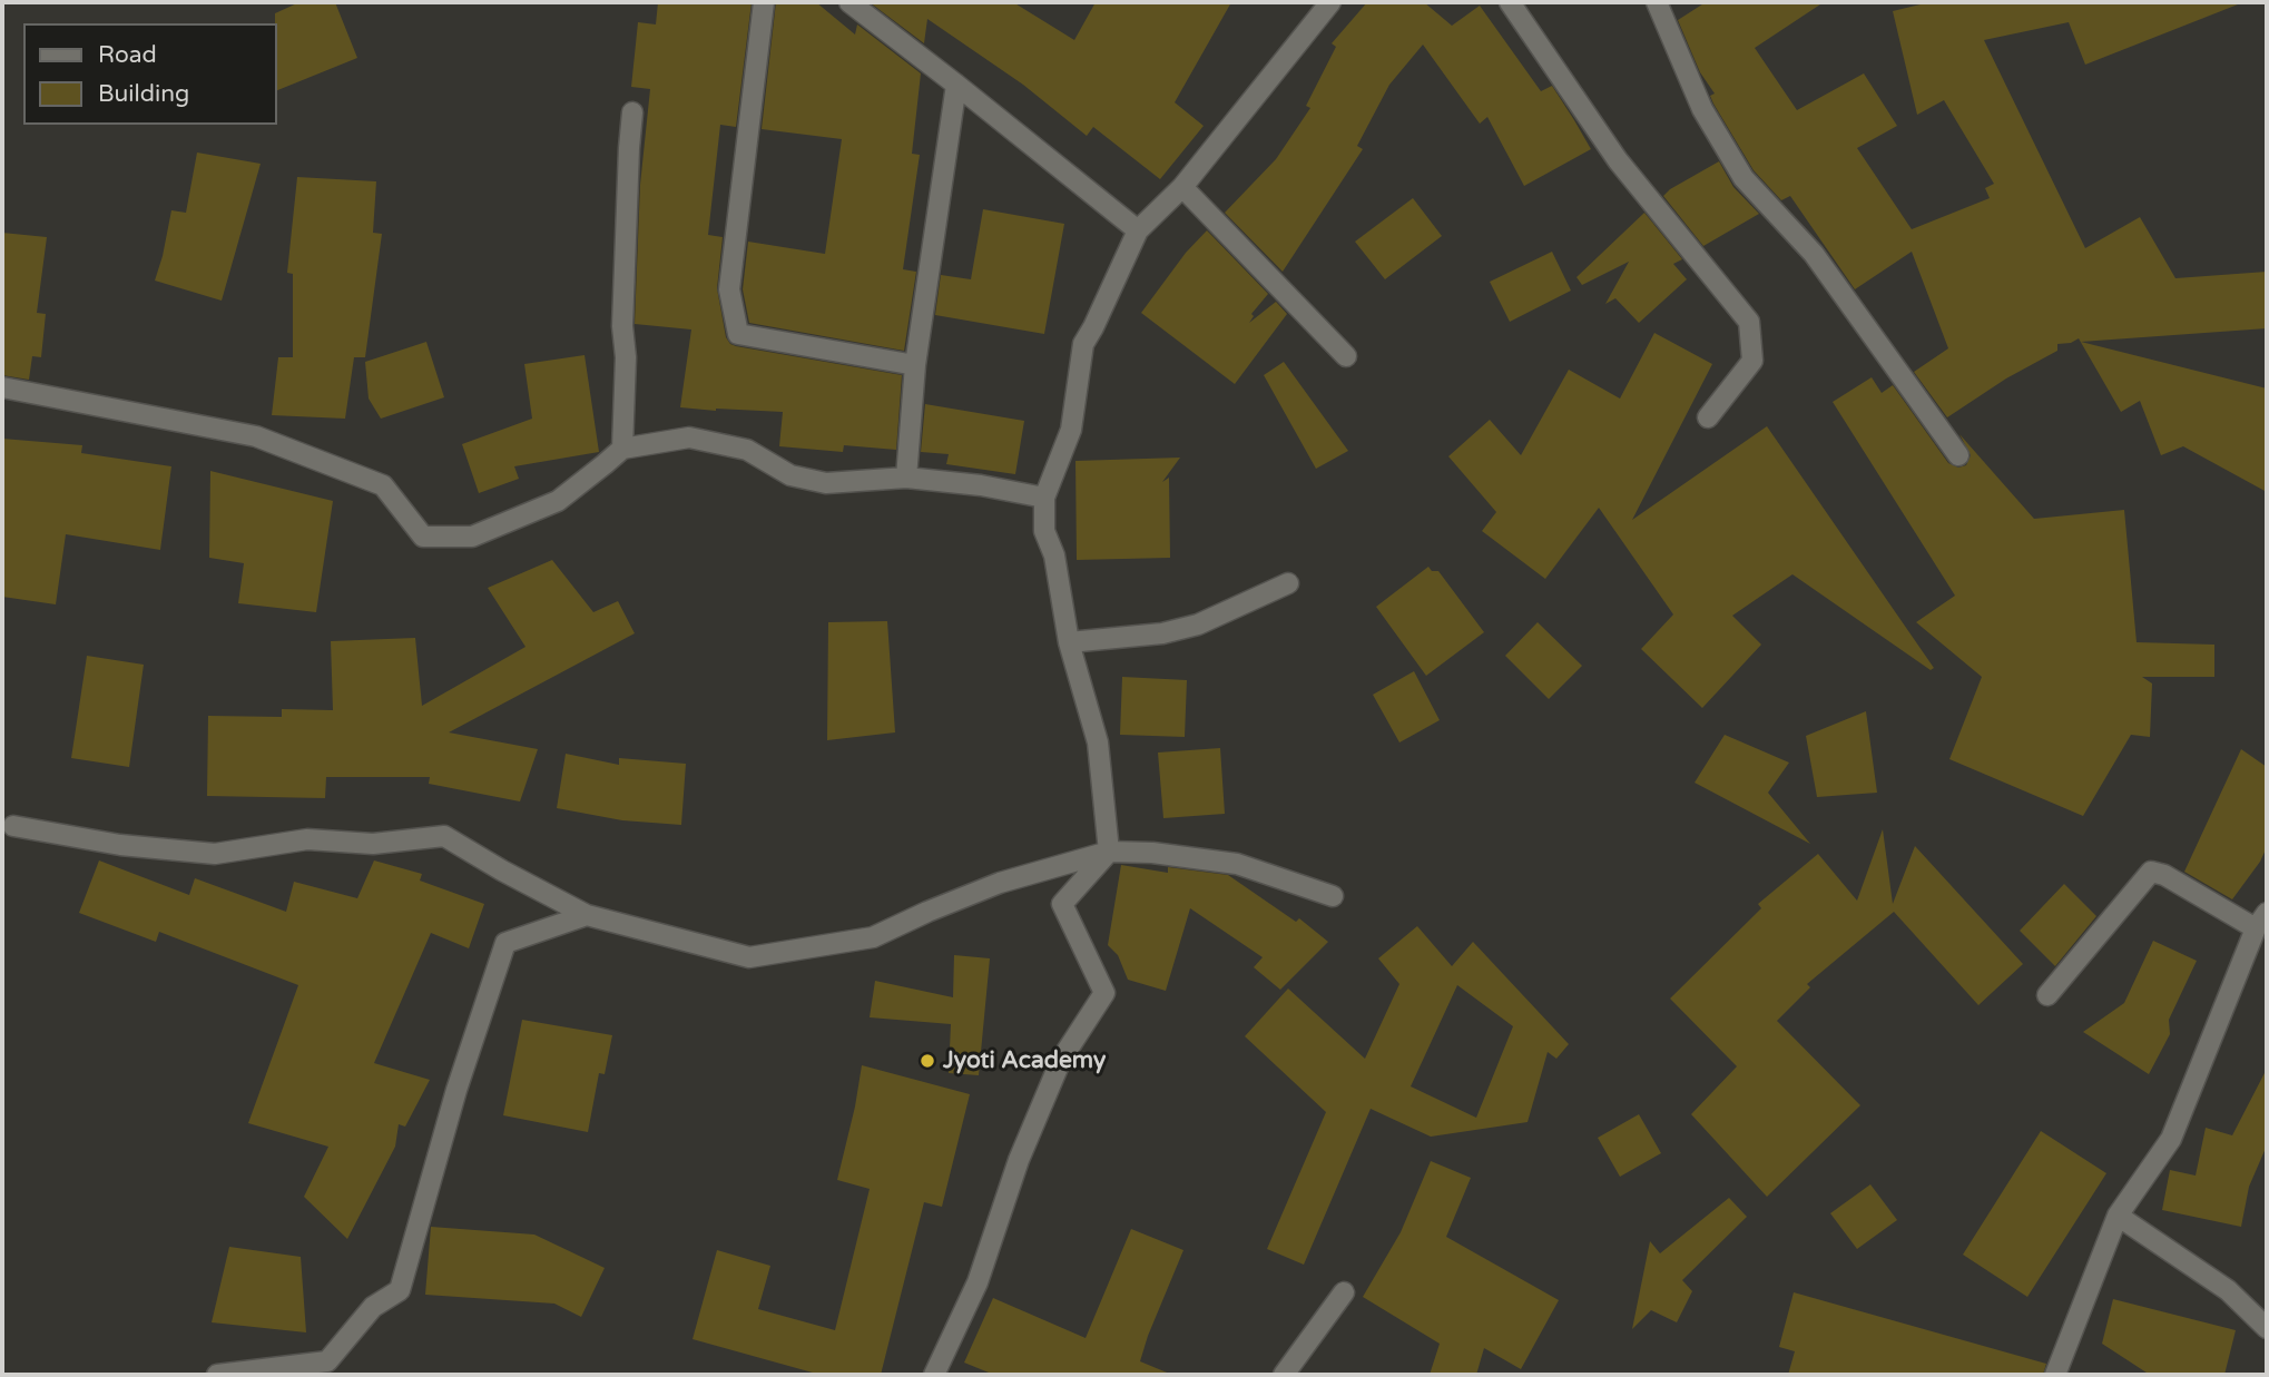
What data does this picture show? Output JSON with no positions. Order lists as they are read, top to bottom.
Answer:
{
  "places": ["Jyoti Academy"],
  "legend": ["Road", "Building"]
}
